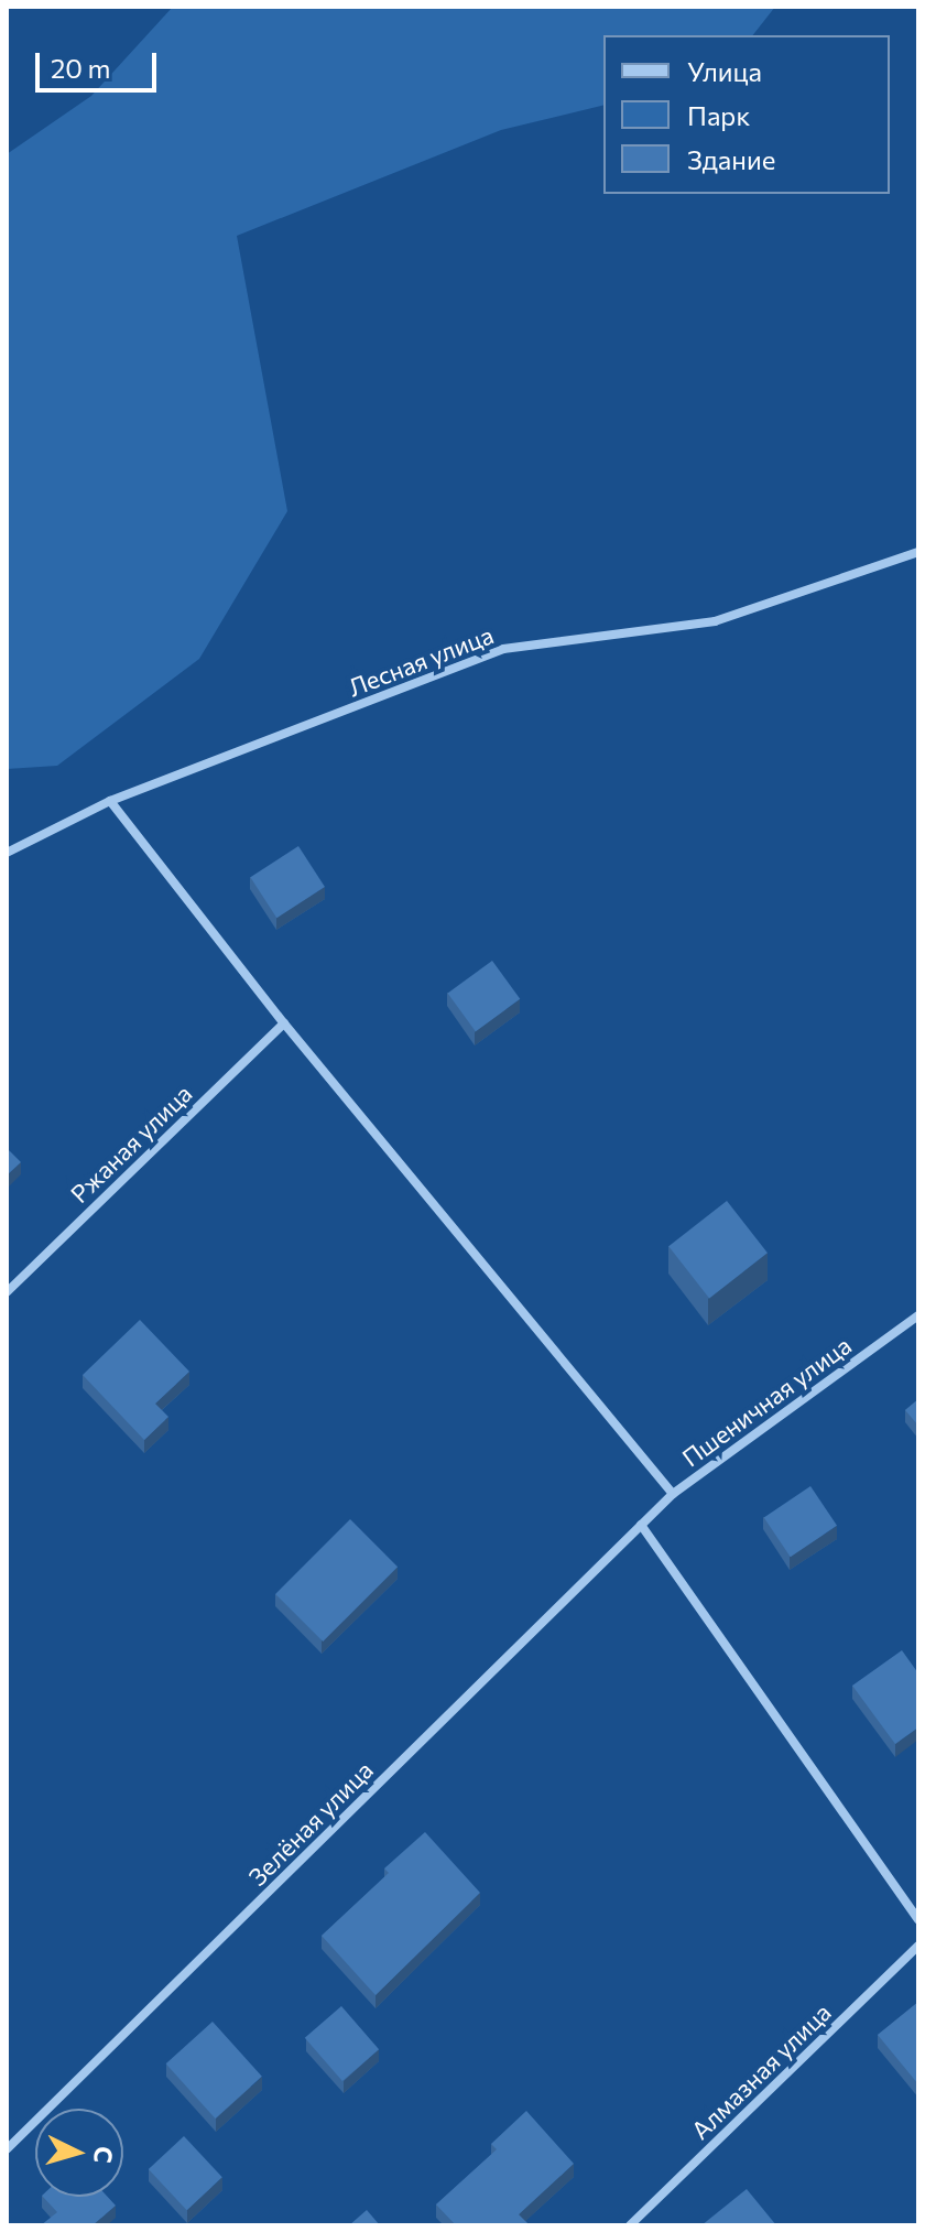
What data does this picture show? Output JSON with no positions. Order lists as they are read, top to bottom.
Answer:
{
  "streets": {
    "street": [
      "Лесная улица",
      "Ржаная улица",
      "Пшеничная улица",
      "Зелёная улица",
      "Алмазная улица"
    ]
  },
  "crossings": [
    ["Пшеничная улица", "Зелёная улица"]
  ],
  "legend": ["Улица", "Парк", "Здание"],
  "scale_bar": "20 m",
  "north": "right"
}
